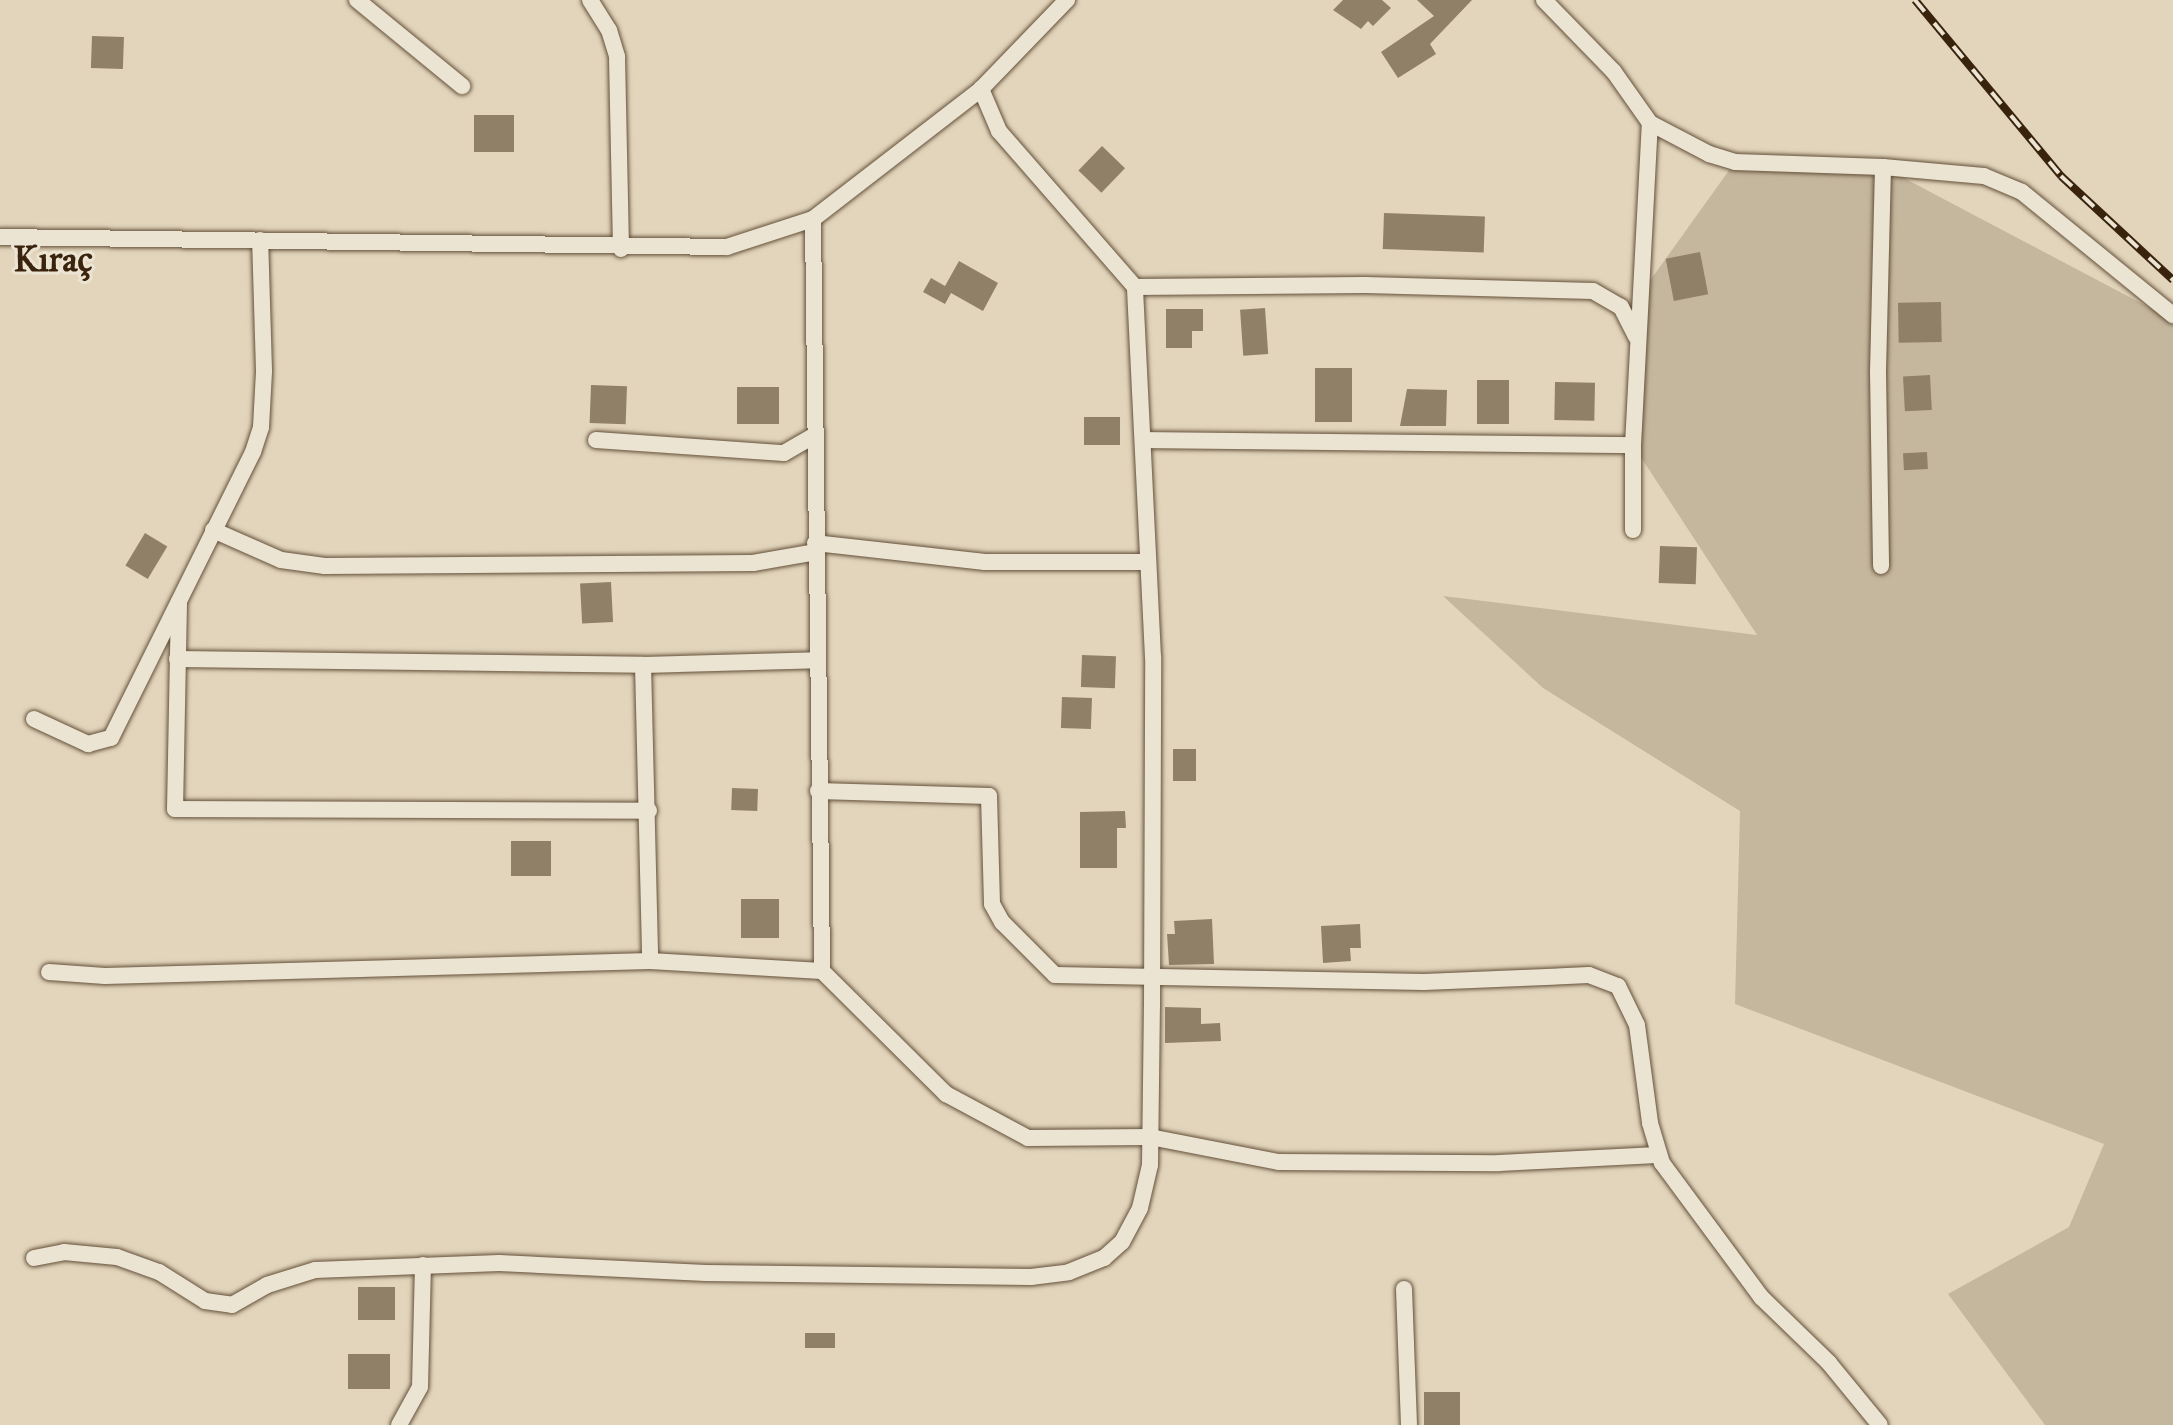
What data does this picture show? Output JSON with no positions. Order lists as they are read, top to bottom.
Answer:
{
  "districts": ["Kıraç"]
}
